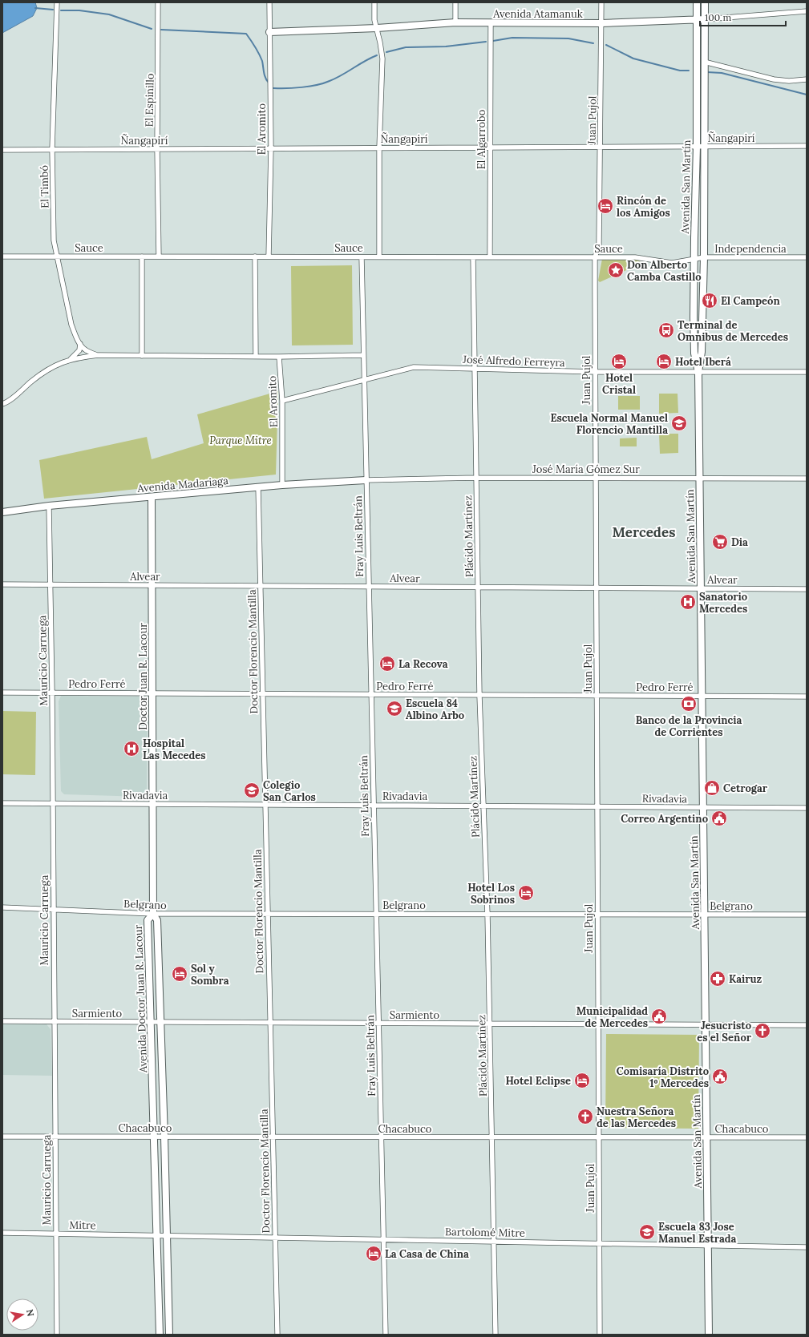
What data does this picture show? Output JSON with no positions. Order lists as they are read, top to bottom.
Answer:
{
  "streets": {
    "street": [
      "Avenida Atamanuk",
      "El Espinillo",
      "Juan Pujol",
      "El Aromito",
      "Ñangapirí",
      "El Algarrobo",
      "El Timbó",
      "Avenida San Martín",
      "Sauce",
      "Independencia",
      "José Alfredo Ferreyra",
      "José María Gómez Sur",
      "Avenida Madariaga",
      "Fray Luis Beltrán",
      "Plácido Martínez",
      "Alvear",
      "Doctor Florencio Mantilla",
      "Mauricio Carruega",
      "Doctor Juan R. Lacour",
      "Pedro Ferré",
      "Rivadavia",
      "Belgrano",
      "Avenida Doctor Juan R. Lacour",
      "Sarmiento",
      "Chacabuco",
      "Mitre",
      "Bartolomé Mitre"
    ]
  },
  "crossings": [
    ["Avenida Atamanuk", "Juan Pujol"],
    ["Avenida Atamanuk", "El Aromito"],
    ["Avenida Atamanuk", "El Algarrobo"],
    ["Avenida Atamanuk", "Avenida San Martín"],
    ["El Espinillo", "Ñangapirí"],
    ["El Espinillo", "Sauce"],
    ["Juan Pujol", "Ñangapirí"],
    ["Juan Pujol", "Sauce"],
    ["Juan Pujol", "José Alfredo Ferreyra"],
    ["Juan Pujol", "José María Gómez Sur"],
    ["Juan Pujol", "Alvear"],
    ["Juan Pujol", "Pedro Ferré"],
    ["Juan Pujol", "Rivadavia"],
    ["Juan Pujol", "Belgrano"],
    ["Juan Pujol", "Sarmiento"],
    ["Juan Pujol", "Chacabuco"],
    ["Juan Pujol", "Bartolomé Mitre"],
    ["El Aromito", "Ñangapirí"],
    ["El Aromito", "Sauce"],
    ["El Aromito", "José Alfredo Ferreyra"],
    ["El Aromito", "Avenida Madariaga"],
    ["Ñangapirí", "El Algarrobo"],
    ["Ñangapirí", "El Timbó"],
    ["Ñangapirí", "Avenida San Martín"],
    ["El Algarrobo", "Sauce"],
    ["El Timbó", "Sauce"],
    ["Avenida San Martín", "Sauce"],
    ["Avenida San Martín", "Independencia"],
    ["Avenida San Martín", "José Alfredo Ferreyra"],
    ["Avenida San Martín", "José María Gómez Sur"],
    ["Avenida San Martín", "Alvear"],
    ["Avenida San Martín", "Pedro Ferré"],
    ["Avenida San Martín", "Rivadavia"],
    ["Avenida San Martín", "Belgrano"],
    ["Avenida San Martín", "Sarmiento"],
    ["Avenida San Martín", "Chacabuco"],
    ["Avenida San Martín", "Bartolomé Mitre"],
    ["Sauce", "Independencia"],
    ["Sauce", "Fray Luis Beltrán"],
    ["Sauce", "Plácido Martínez"],
    ["José Alfredo Ferreyra", "Fray Luis Beltrán"],
    ["José Alfredo Ferreyra", "Plácido Martínez"],
    ["José María Gómez Sur", "Avenida Madariaga"],
    ["José María Gómez Sur", "Fray Luis Beltrán"],
    ["José María Gómez Sur", "Plácido Martínez"],
    ["Avenida Madariaga", "Fray Luis Beltrán"],
    ["Avenida Madariaga", "Doctor Florencio Mantilla"],
    ["Avenida Madariaga", "Mauricio Carruega"],
    ["Avenida Madariaga", "Doctor Juan R. Lacour"],
    ["Fray Luis Beltrán", "Alvear"],
    ["Fray Luis Beltrán", "Pedro Ferré"],
    ["Fray Luis Beltrán", "Rivadavia"],
    ["Fray Luis Beltrán", "Belgrano"],
    ["Fray Luis Beltrán", "Sarmiento"],
    ["Fray Luis Beltrán", "Chacabuco"],
    ["Fray Luis Beltrán", "Bartolomé Mitre"],
    ["Plácido Martínez", "Alvear"],
    ["Plácido Martínez", "Pedro Ferré"],
    ["Plácido Martínez", "Rivadavia"],
    ["Plácido Martínez", "Belgrano"],
    ["Plácido Martínez", "Sarmiento"],
    ["Plácido Martínez", "Chacabuco"],
    ["Plácido Martínez", "Bartolomé Mitre"],
    ["Alvear", "Doctor Florencio Mantilla"],
    ["Alvear", "Mauricio Carruega"],
    ["Alvear", "Doctor Juan R. Lacour"],
    ["Doctor Florencio Mantilla", "Pedro Ferré"],
    ["Doctor Florencio Mantilla", "Rivadavia"],
    ["Doctor Florencio Mantilla", "Belgrano"],
    ["Doctor Florencio Mantilla", "Sarmiento"],
    ["Doctor Florencio Mantilla", "Chacabuco"],
    ["Doctor Florencio Mantilla", "Bartolomé Mitre"],
    ["Mauricio Carruega", "Pedro Ferré"],
    ["Mauricio Carruega", "Rivadavia"],
    ["Mauricio Carruega", "Belgrano"],
    ["Mauricio Carruega", "Sarmiento"],
    ["Mauricio Carruega", "Chacabuco"],
    ["Mauricio Carruega", "Mitre"],
    ["Doctor Juan R. Lacour", "Pedro Ferré"],
    ["Doctor Juan R. Lacour", "Rivadavia"],
    ["Doctor Juan R. Lacour", "Belgrano"],
    ["Doctor Juan R. Lacour", "Avenida Doctor Juan R. Lacour"],
    ["Belgrano", "Avenida Doctor Juan R. Lacour"],
    ["Avenida Doctor Juan R. Lacour", "Sarmiento"],
    ["Avenida Doctor Juan R. Lacour", "Chacabuco"],
    ["Avenida Doctor Juan R. Lacour", "Mitre"],
    ["Avenida Doctor Juan R. Lacour", "Bartolomé Mitre"],
    ["Mitre", "Bartolomé Mitre"]
  ],
  "districts": ["Mercedes"],
  "parks": ["Parque Mitre"],
  "places": {
    "hotel": [
      "Rincón de los Amigos",
      "Hotel Cristal",
      "Hotel Iberá",
      "La Recova",
      "Hotel Los Sobrinos",
      "Sol y Sombra",
      "Hotel Eclipse",
      "La Casa de China"
    ],
    "place": ["Don Alberto Camba Castillo"],
    "restaurant": ["El Campeón"],
    "bus stop": ["Terminal de Omnibus de Mercedes"],
    "school or university": [
      "Escuela Normal Manuel Florencio Mantilla",
      "Escuela 84 Albino Arbo",
      "Colegio San Carlos",
      "Escuela 83 Jose Manuel Estrada"
    ],
    "supermarket": ["Dia"],
    "hospital": ["Sanatorio Mercedes", "Hospital Las Mecedes"],
    "bank": ["Banco de la Provincia de Corrientes"],
    "shop": ["Cetrogar"],
    "public building": ["Correo Argentino", "Municipalidad de Mercedes", "Comisaría Distrito 1º Mercedes"],
    "pharmacy": ["Kairuz"],
    "church": ["Jesucristo es el Señor", "Nuestra Señora de las Mercedes"]
  },
  "scale_bar": "100 m",
  "north": "right"
}
